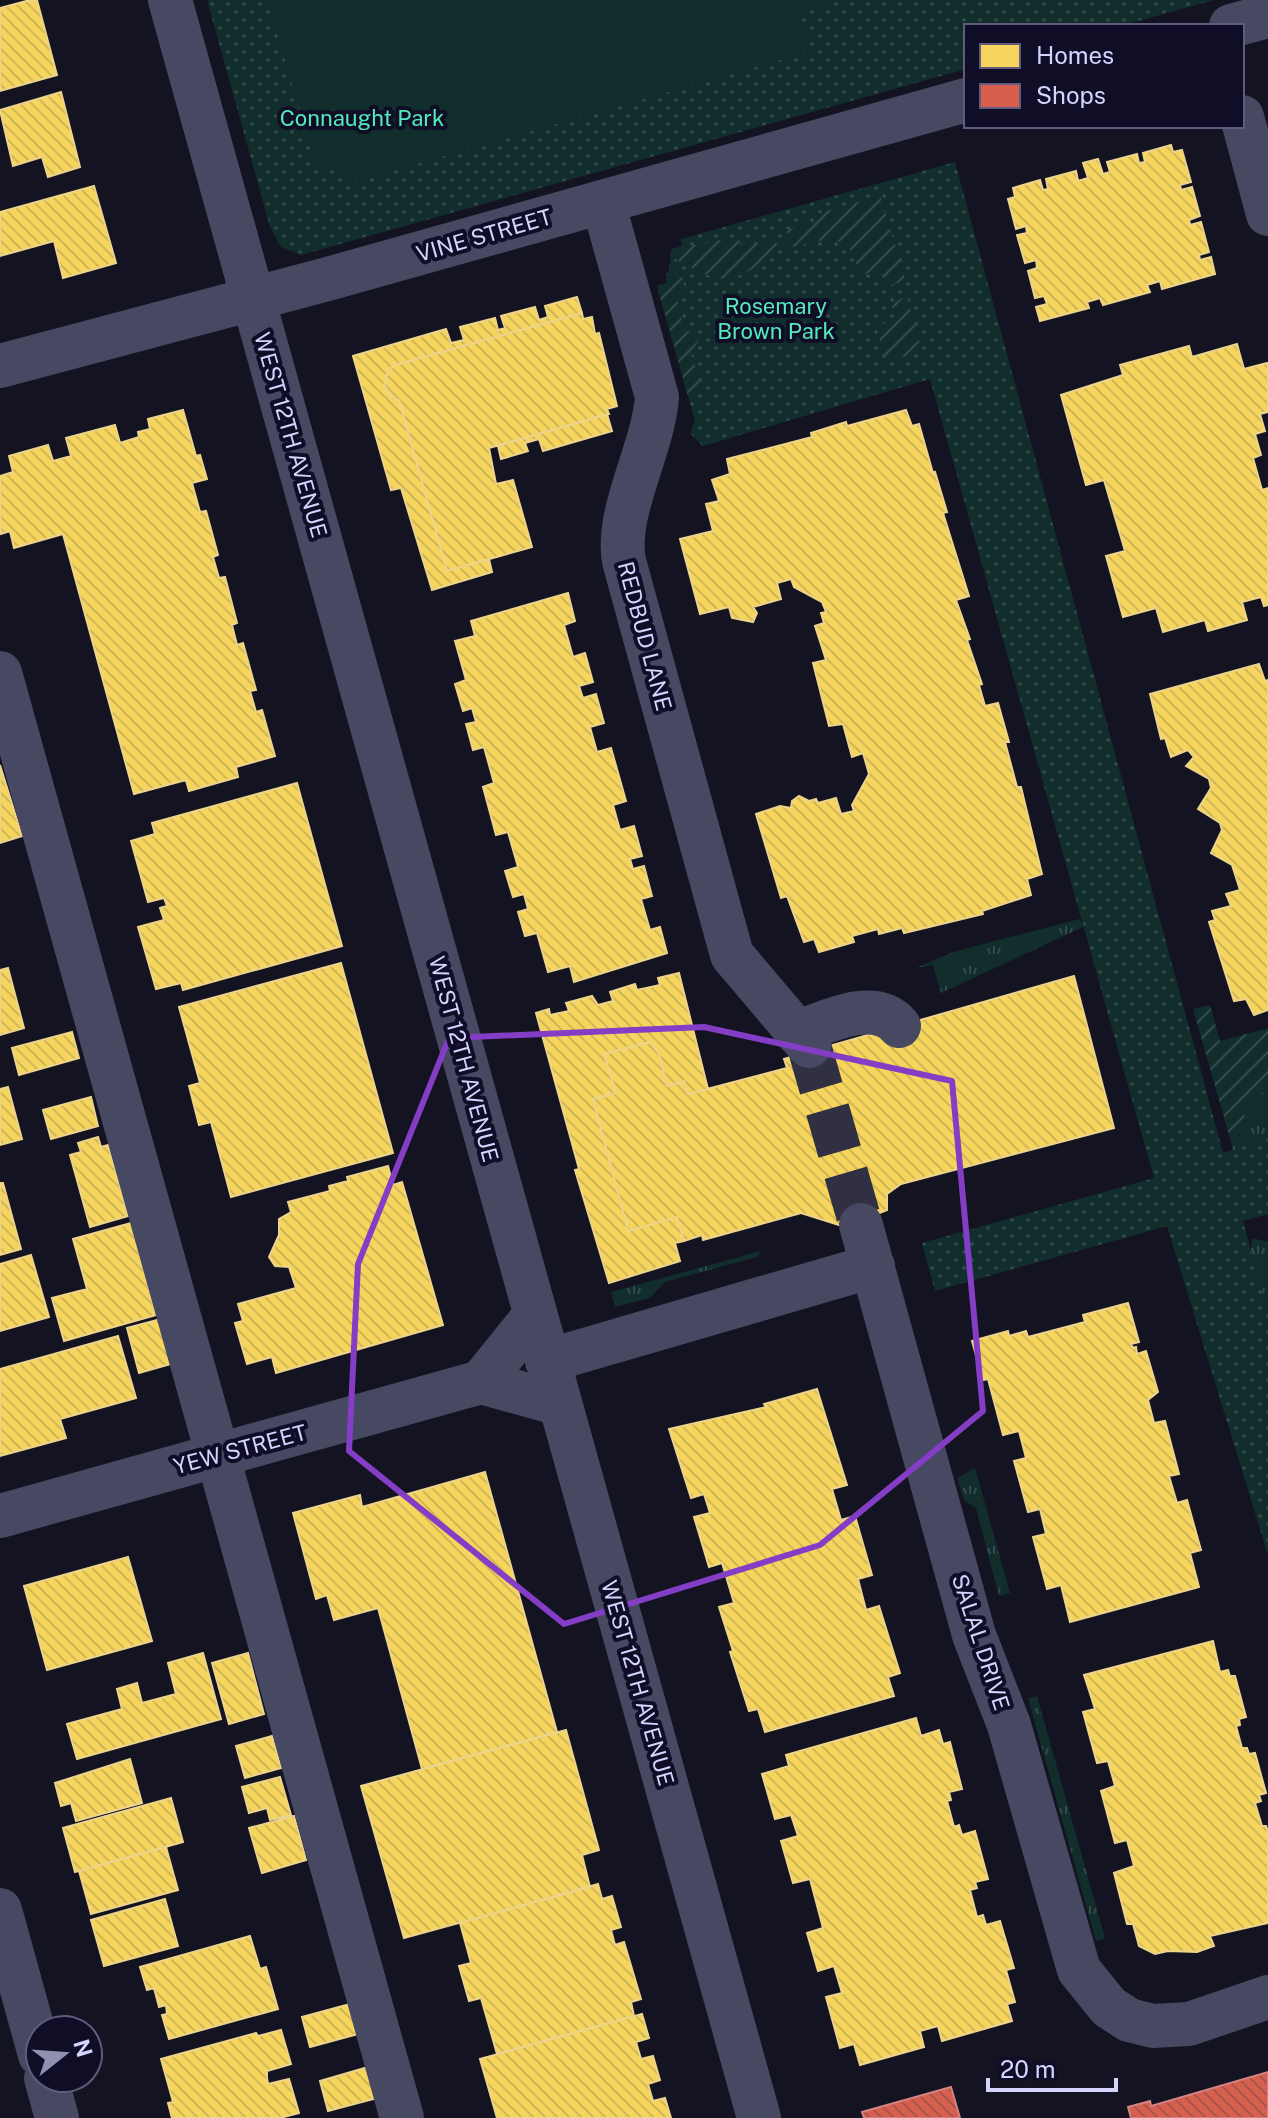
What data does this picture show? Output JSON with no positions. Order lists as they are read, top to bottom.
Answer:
{
  "streets": {
    "street": [
      "VINE STREET",
      "WEST 12TH AVENUE",
      "REDBUD LANE",
      "YEW STREET",
      "SALAL DRIVE"
    ]
  },
  "crossings": [
    ["VINE STREET", "WEST 12TH AVENUE"],
    ["VINE STREET", "REDBUD LANE"]
  ],
  "parks": ["Connaught Park", "Rosemary Brown Park"],
  "legend": ["Homes", "Shops"],
  "scale_bar": "20 m",
  "north": "right"
}
